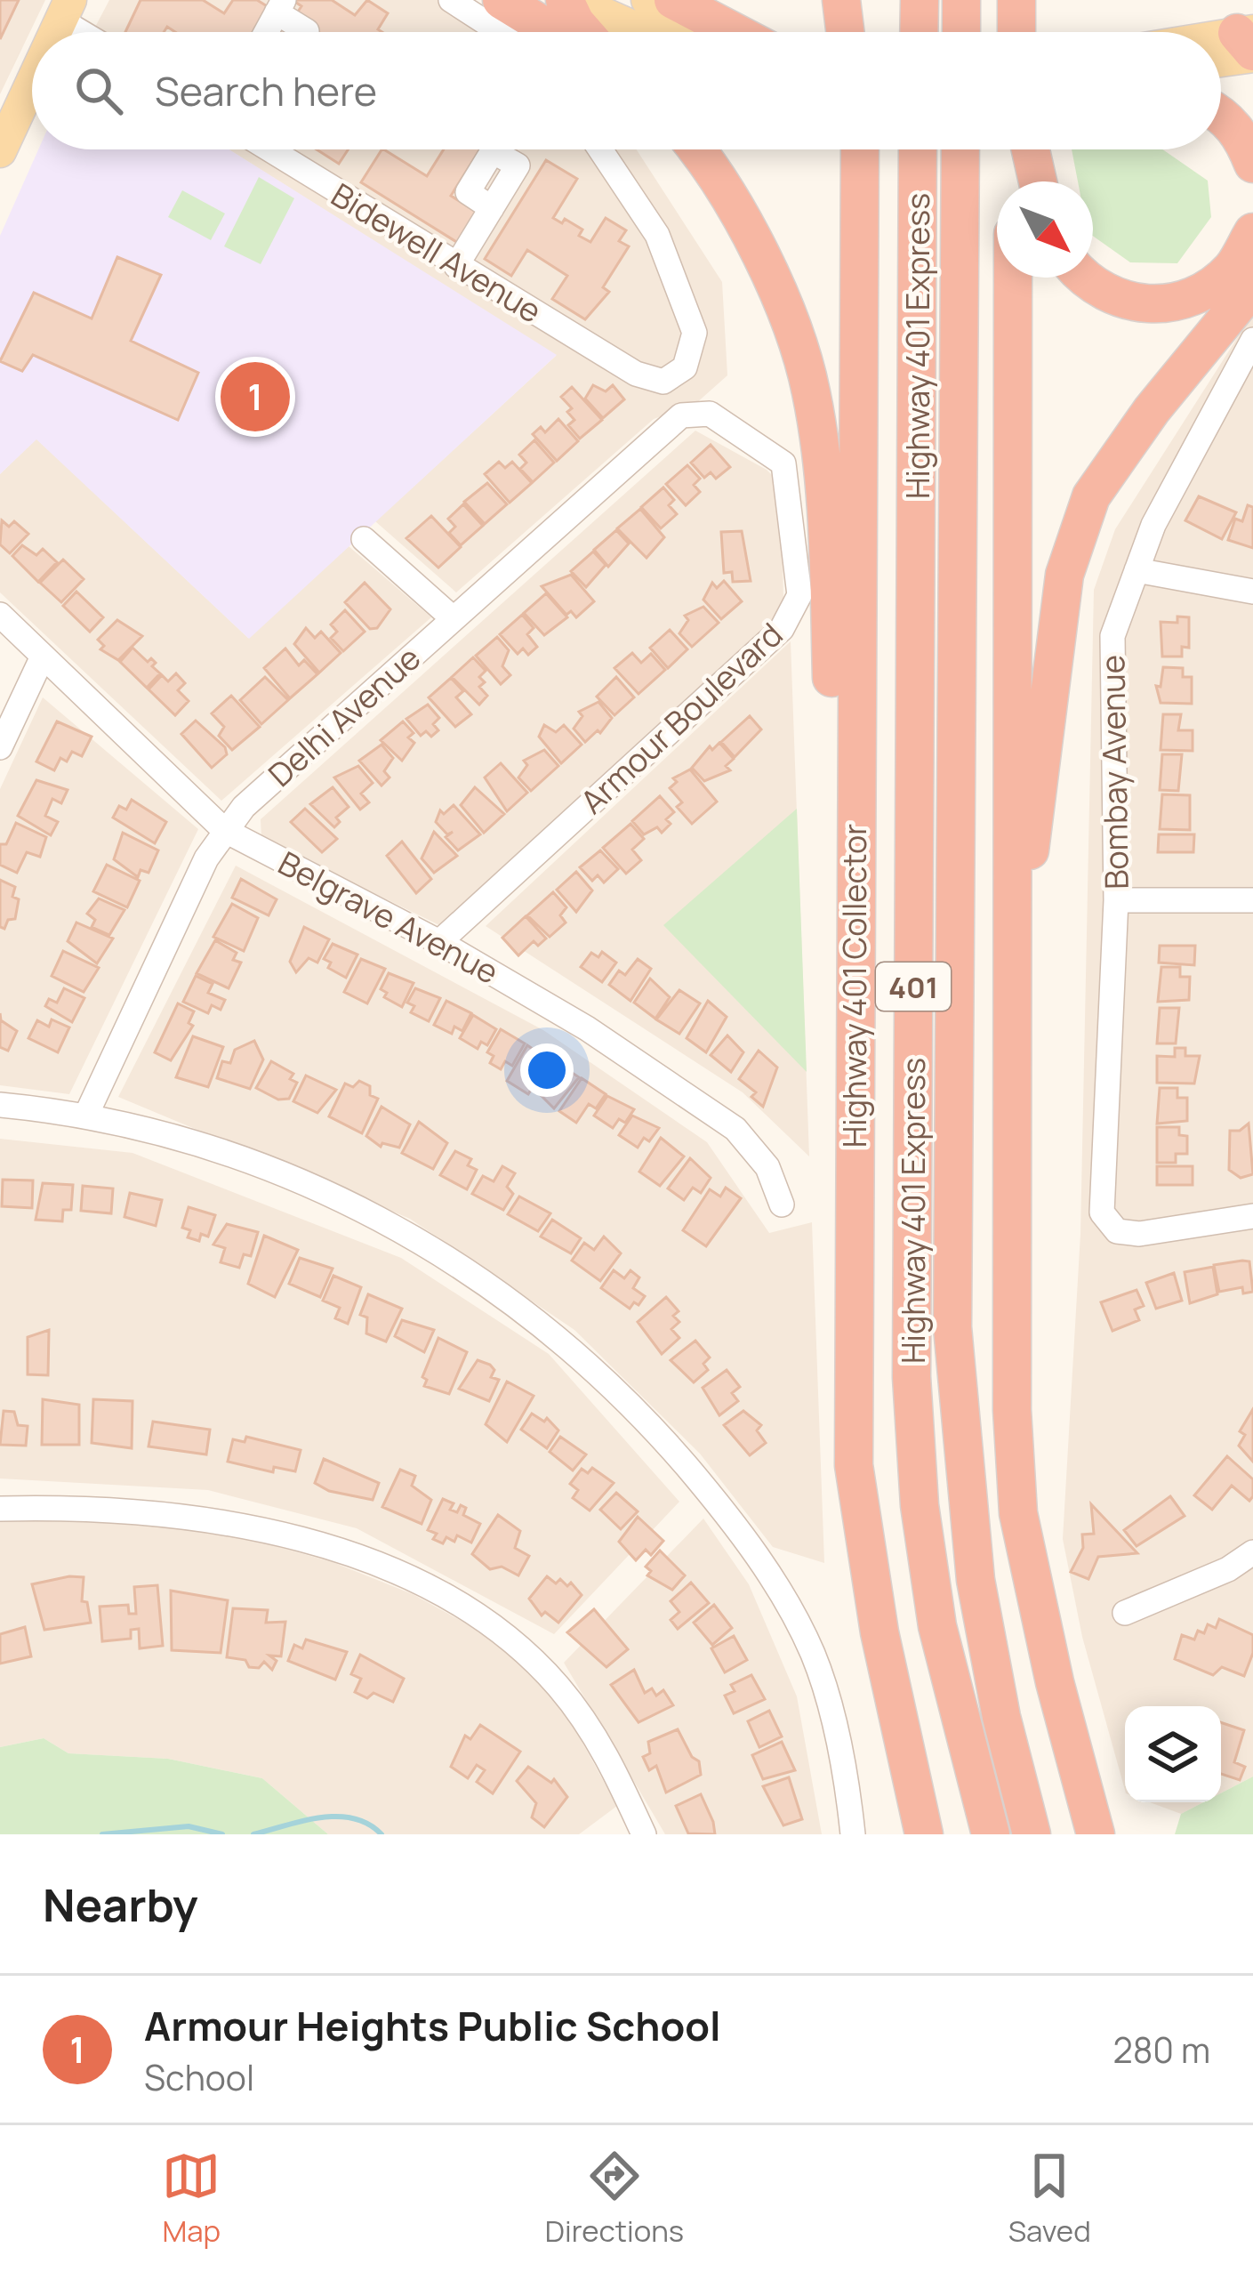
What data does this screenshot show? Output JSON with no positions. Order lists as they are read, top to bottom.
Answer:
{
  "streets": {
    "highway": ["Highway 401 Express", "Highway 401 Collector", "401"],
    "street": [
      "Bidewell Avenue",
      "Delhi Avenue",
      "Armour Boulevard",
      "Bombay Avenue",
      "Belgrave Avenue"
    ]
  },
  "crossings": [
    ["Delhi Avenue", "Armour Boulevard"],
    ["Delhi Avenue", "Belgrave Avenue"],
    ["Armour Boulevard", "Belgrave Avenue"]
  ],
  "north": "bottom right",
  "page": {
    "search": "Search here",
    "pins": "1",
    "heading": "Nearby",
    "list": [
      {
        "mark": "1",
        "name": "Armour Heights Public School",
        "note": "School",
        "value": "280 m"
      }
    ],
    "nav": ["Map", "Directions", "Saved"]
  }
}
